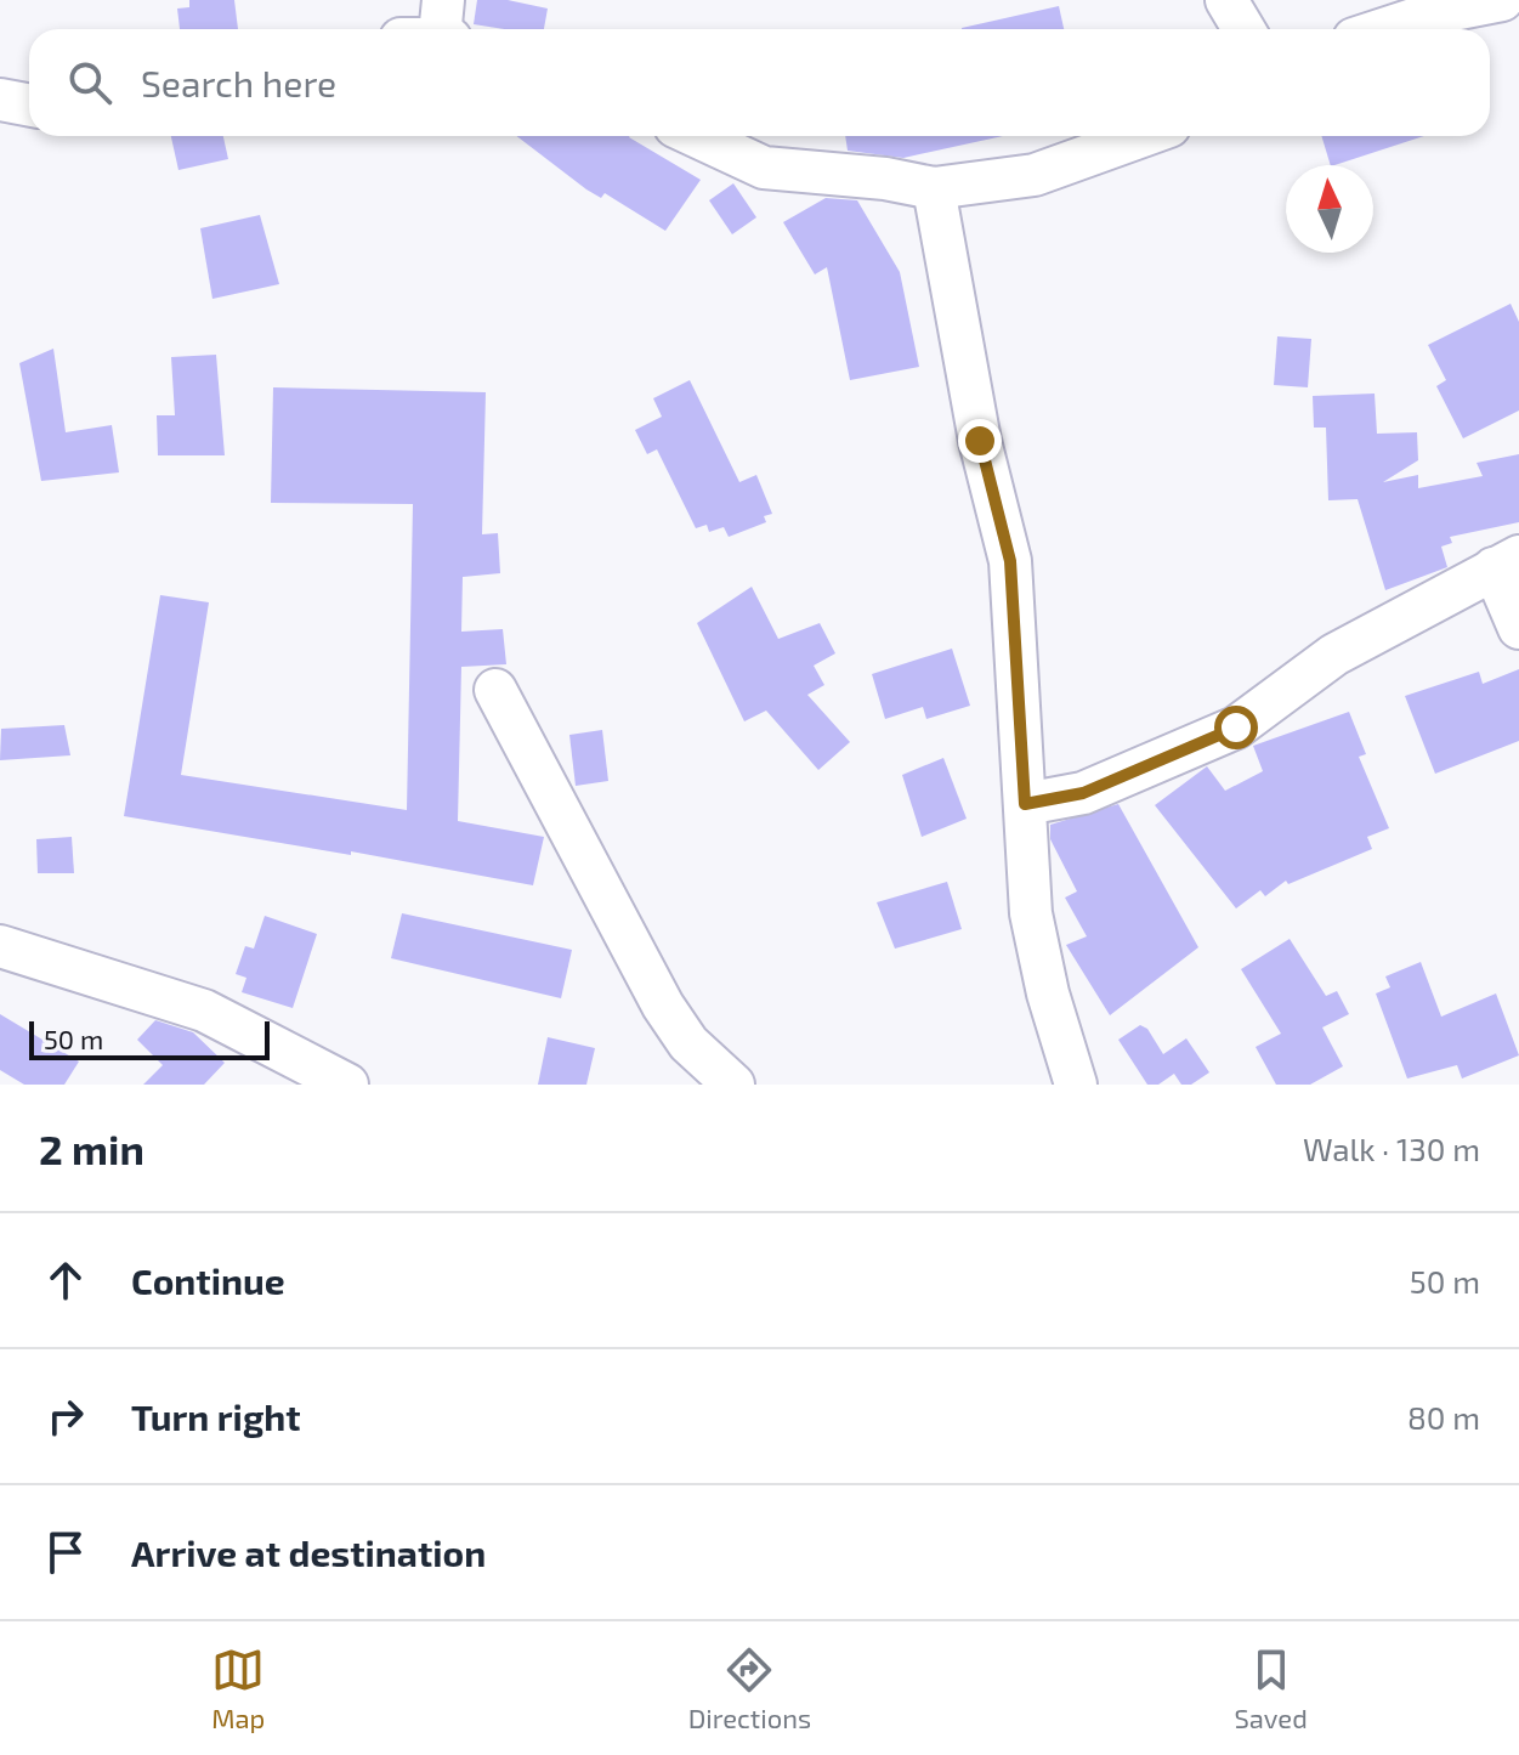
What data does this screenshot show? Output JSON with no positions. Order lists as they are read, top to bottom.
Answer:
{
  "scale_bar": "50 m",
  "north": "top",
  "page": {
    "search": "Search here",
    "scale": "50 m",
    "heading": ["2 min", "Walk · 130 m"],
    "list": [
      ["Continue", "50 m"],
      ["Turn right", "80 m"],
      "Arrive at destination"
    ],
    "nav": ["Map", "Directions", "Saved"]
  }
}
